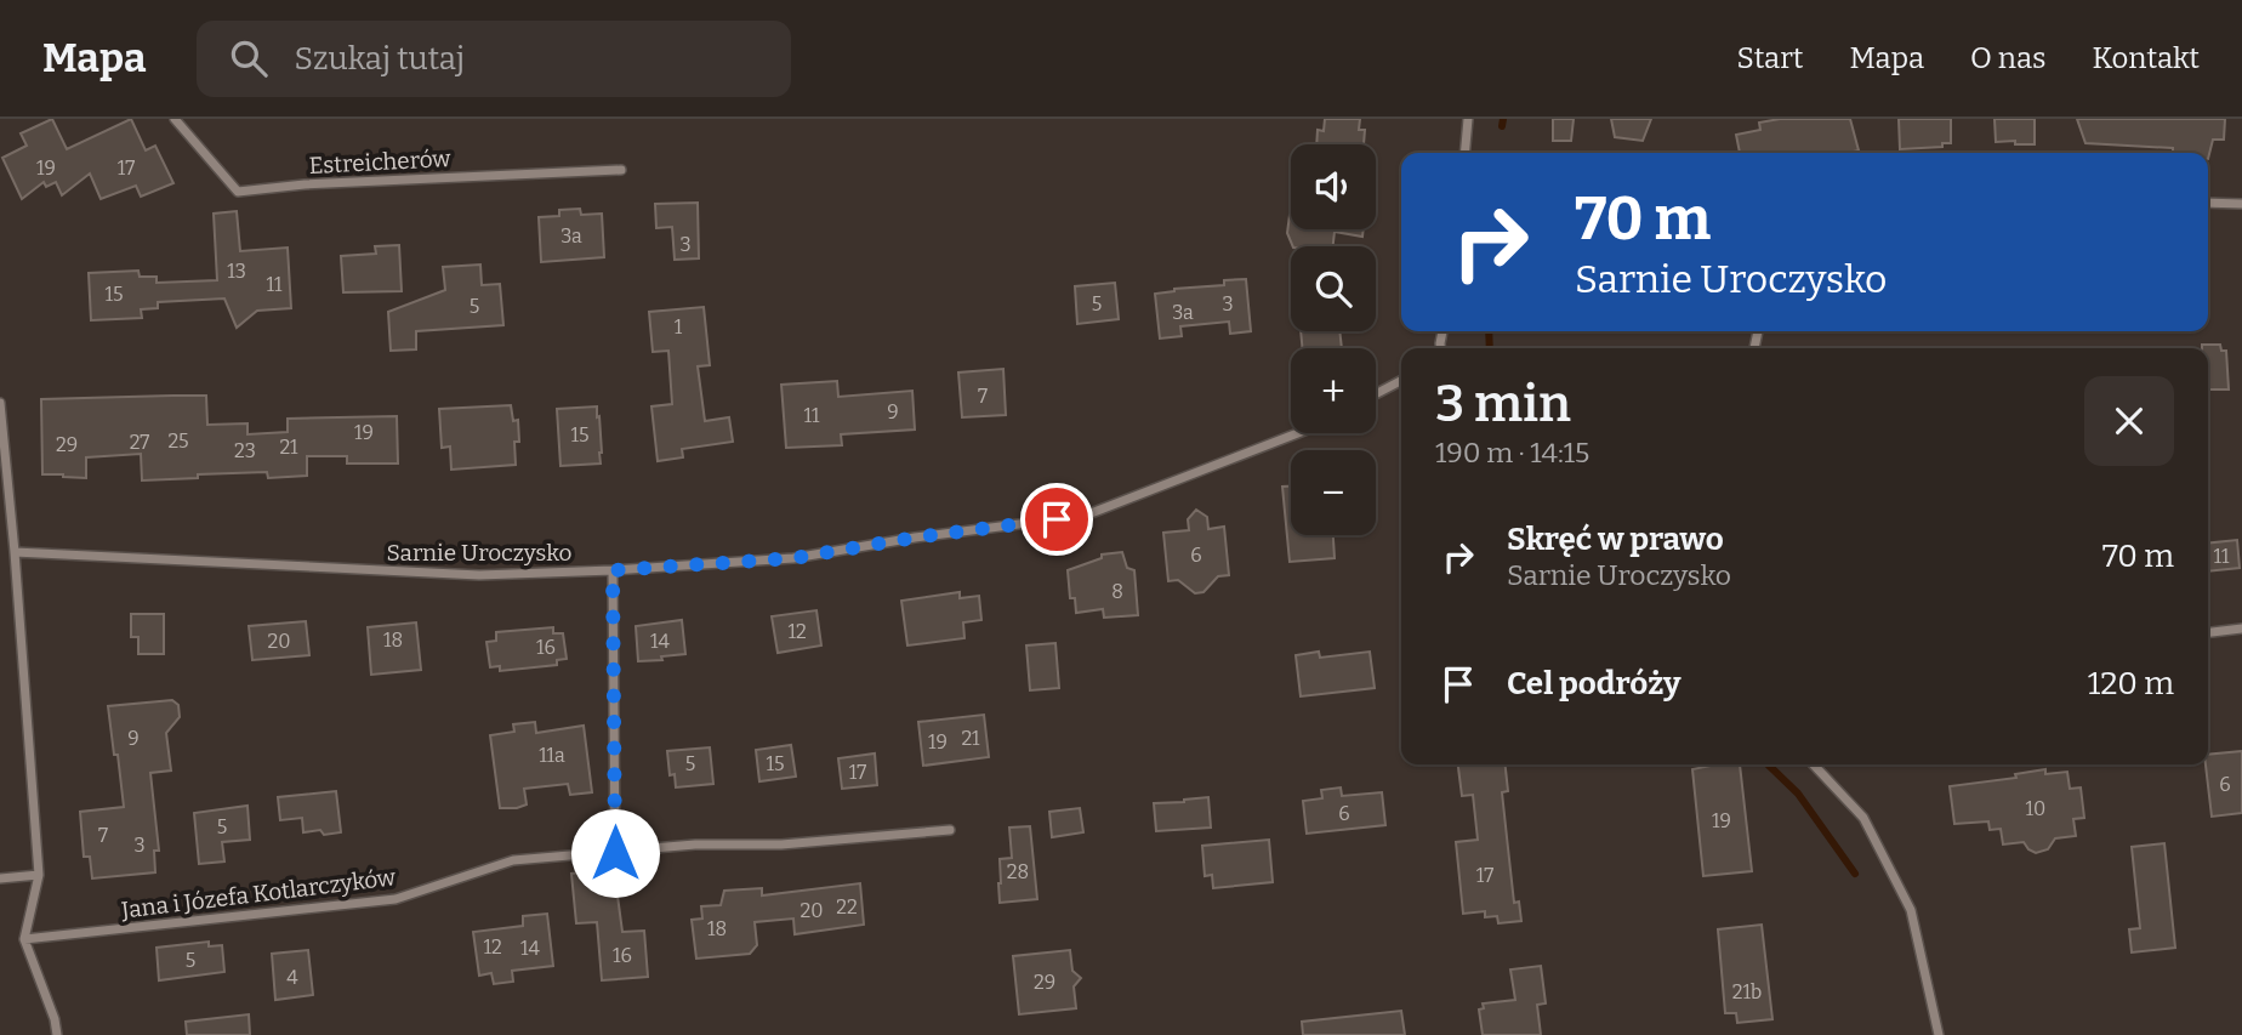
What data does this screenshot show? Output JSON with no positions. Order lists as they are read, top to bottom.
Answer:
{
  "streets": {
    "street": ["Estreicherów", "Sarnie Uroczysko", "Jana i Józefa Kotlarczyków"]
  },
  "house_numbers": [
    "19",
    "17",
    "3a",
    "3",
    "13",
    "11",
    "15",
    "5",
    "3",
    "5",
    "3a",
    "1",
    "7",
    "9",
    "11",
    "19",
    "15",
    "25",
    "27",
    "29",
    "21",
    "23",
    "6",
    "11",
    "8",
    "12",
    "18",
    "20",
    "14",
    "16",
    "9",
    "21",
    "19",
    "11a",
    "5",
    "15",
    "17",
    "6",
    "10",
    "6",
    "19",
    "5",
    "7",
    "3",
    "28",
    "17",
    "22",
    "20",
    "18",
    "12",
    "14",
    "16",
    "5",
    "4",
    "29",
    "21b"
  ],
  "page": {
    "header": "Mapa",
    "search": "Szukaj tutaj",
    "nav": [
      "Start",
      "Mapa",
      "O nas",
      "Kontakt"
    ],
    "map_buttons": ["+", "−"],
    "turn": ["70 m", "Sarnie Uroczysko"],
    "heading": ["3 min", "190 m · 14:15"],
    "list": [
      {
        "name": "Skręć w prawo",
        "note": "Sarnie Uroczysko",
        "value": "70 m"
      },
      {
        "name": "Cel podróży",
        "value": "120 m"
      }
    ]
  }
}
